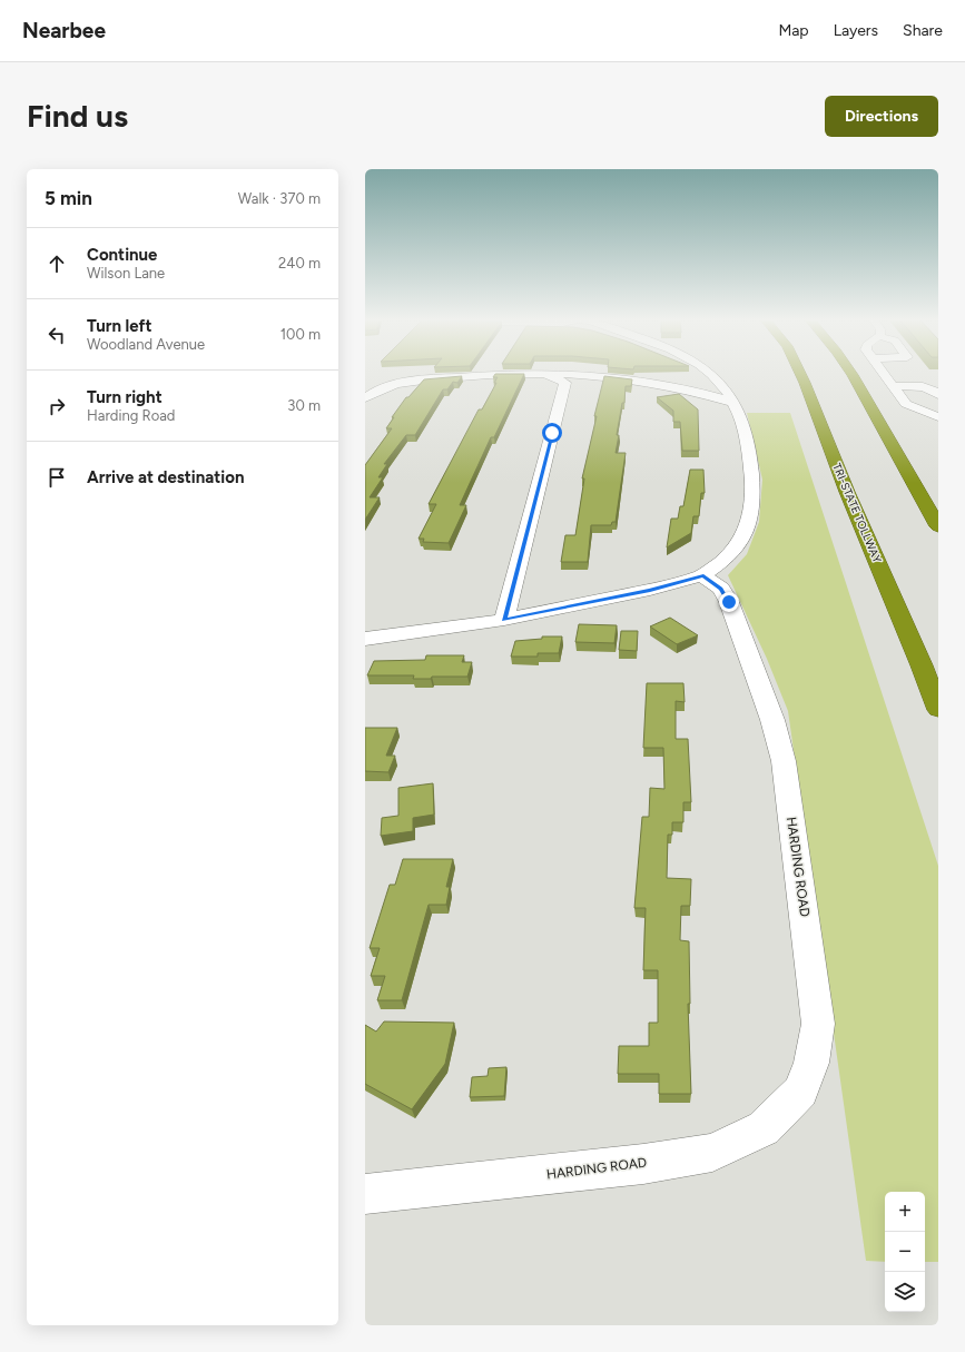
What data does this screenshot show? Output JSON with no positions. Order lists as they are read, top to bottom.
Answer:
{
  "streets": {
    "highway": ["TRI-STATE TOLLWAY"],
    "street": ["HARDING ROAD"]
  },
  "page": {
    "header": "Nearbee",
    "nav": ["Map", "Layers", "Share"],
    "buttons": "Directions",
    "title": "Find us",
    "heading": ["5 min", "Walk · 370 m"],
    "list": [
      ["Continue", "Wilson Lane", "240 m"],
      ["Turn left", "Woodland Avenue", "100 m"],
      ["Turn right", "Harding Road", "30 m"],
      "Arrive at destination"
    ],
    "map_buttons": ["+", "−"]
  }
}
